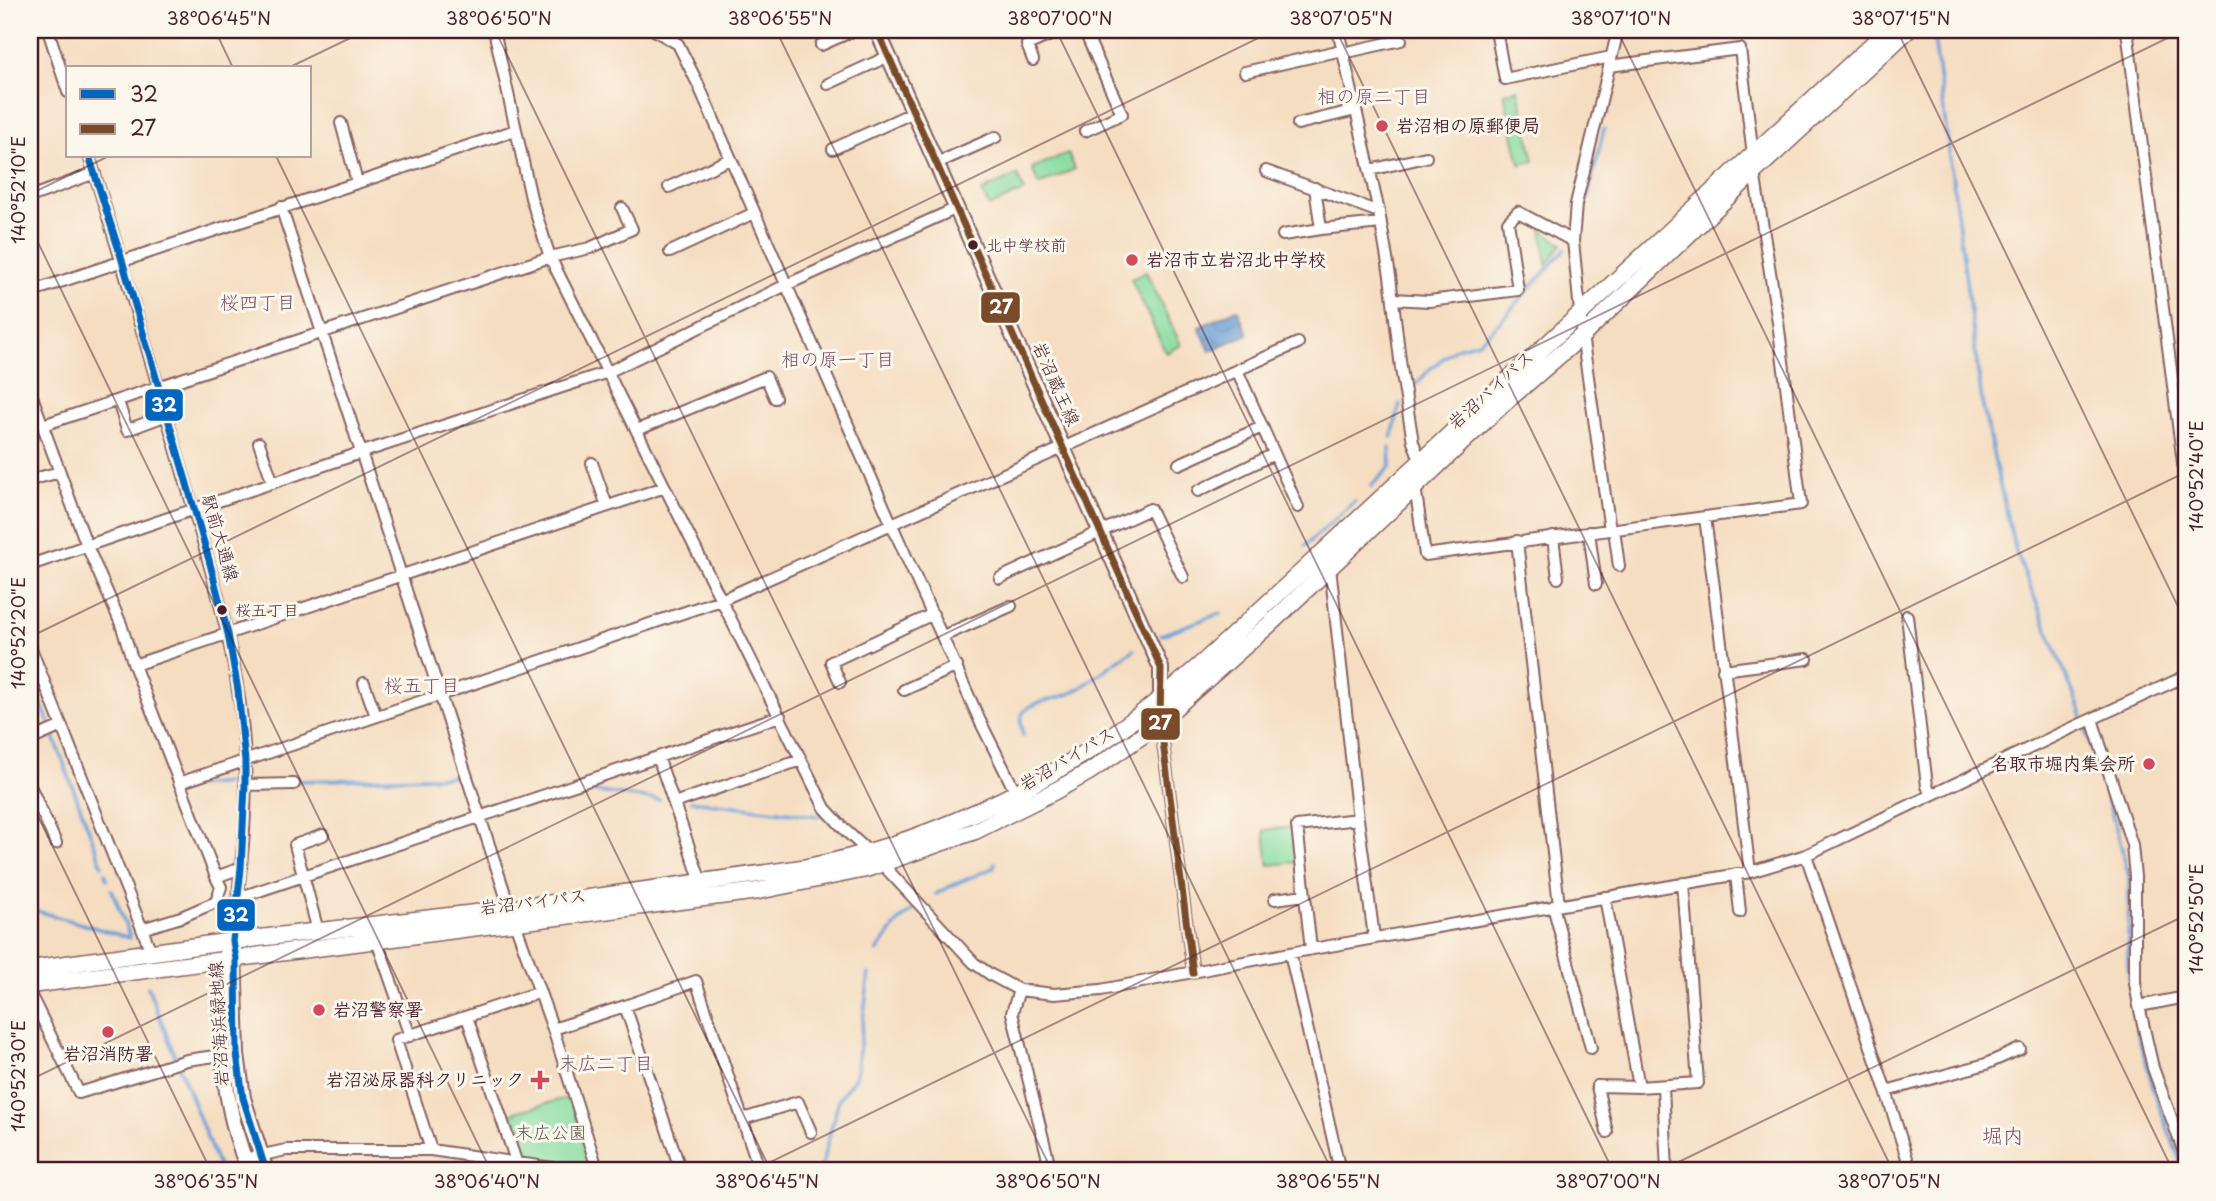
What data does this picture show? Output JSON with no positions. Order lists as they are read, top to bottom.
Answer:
{
  "streets": {
    "highway": ["岩沼バイパス"],
    "main road": ["岩沼蔵王線", "岩沼海浜緑地線"],
    "street": ["駅前大通線"]
  },
  "crossings": [
    ["岩沼蔵王線", "岩沼バイパス"],
    ["岩沼バイパス", "駅前大通線"],
    ["岩沼バイパス", "岩沼海浜緑地線"],
    ["駅前大通線", "岩沼海浜緑地線"]
  ],
  "districts": [
    "相の原二丁目",
    "桜四丁目",
    "相の原一丁目",
    "桜五丁目",
    "末広二丁目",
    "堀内"
  ],
  "parks": ["末広公園"],
  "places": {
    "other": [
      "岩沼相の原郵便局",
      "北中学校前",
      "岩沼市立岩沼北中学校",
      "桜五丁目",
      "名取市堀内集会所",
      "岩沼警察署",
      "岩沼消防署"
    ],
    "health": ["岩沼泌尿器科クリニック"]
  },
  "lines": ["transit line 27", "transit line 32"],
  "legend": ["32", "27"],
  "coordinates": [
    "38°06'45\"N",
    "38°06'50\"N",
    "38°06'55\"N",
    "38°07'00\"N",
    "38°07'05\"N",
    "38°07'10\"N",
    "38°07'15\"N",
    "140°52'10\"E",
    "140°52'40\"E",
    "140°52'20\"E",
    "140°52'50\"E",
    "140°52'30\"E",
    "38°06'35\"N",
    "38°06'40\"N"
  ]
}
